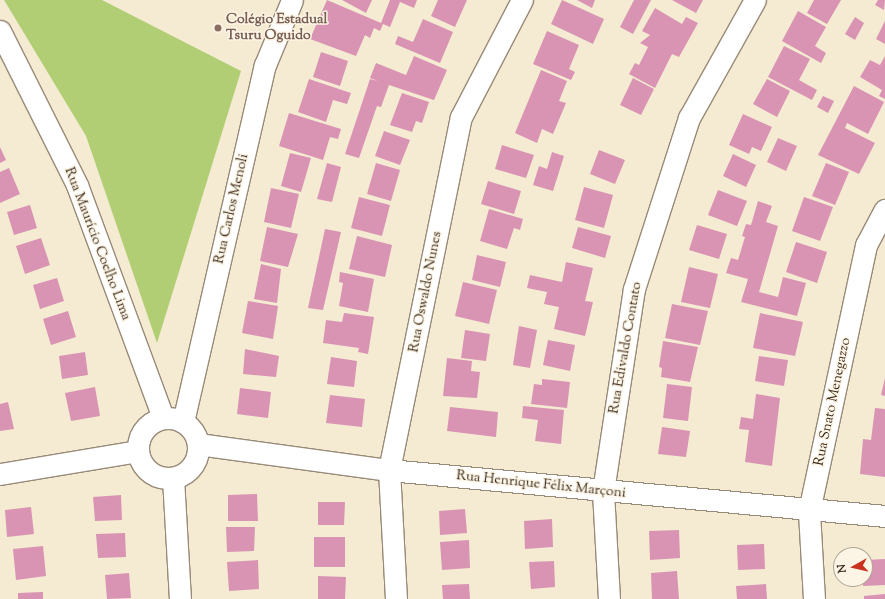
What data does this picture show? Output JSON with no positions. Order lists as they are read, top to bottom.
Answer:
{
  "streets": {
    "street": [
      "Rua Carlos Menoli",
      "Rua Maurício Coelho Lima",
      "Rua Oswaldo Nunes",
      "Rua Edivaldo Contato",
      "Rua Snato Menegazzo",
      "Rua Henrique Félix Marçoni"
    ]
  },
  "crossings": [
    ["Rua Carlos Menoli", "Rua Maurício Coelho Lima"],
    ["Rua Carlos Menoli", "Rua Henrique Félix Marçoni"],
    ["Rua Maurício Coelho Lima", "Rua Henrique Félix Marçoni"],
    ["Rua Oswaldo Nunes", "Rua Henrique Félix Marçoni"],
    ["Rua Edivaldo Contato", "Rua Henrique Félix Marçoni"],
    ["Rua Snato Menegazzo", "Rua Henrique Félix Marçoni"]
  ],
  "places": ["Colégio Estadual Tsuru Oguido"],
  "north": "left"
}
